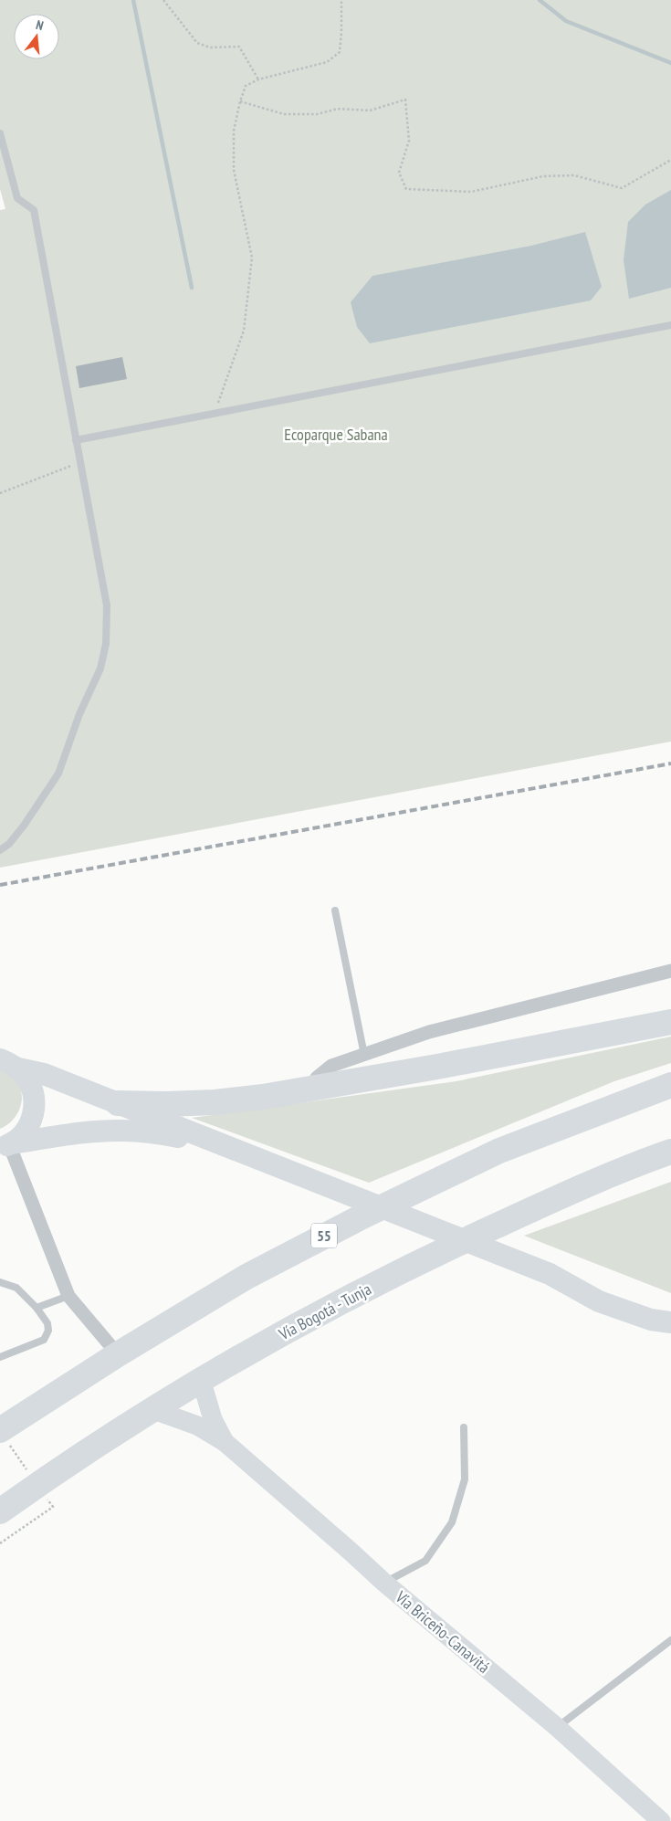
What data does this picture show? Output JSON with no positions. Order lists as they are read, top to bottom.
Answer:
{
  "streets": {
    "highway": ["55", "Vía Bogotá - Tunja"],
    "main road": ["Vía Briceño-Canavitá"]
  },
  "parks": ["Ecoparque Sabana"],
  "north": "top"
}
